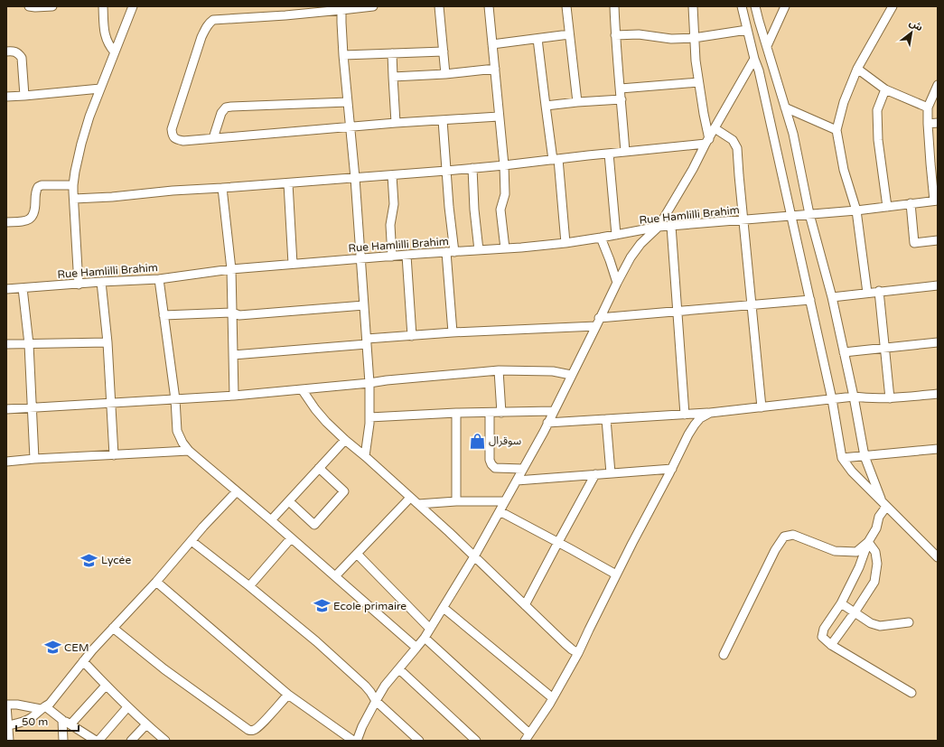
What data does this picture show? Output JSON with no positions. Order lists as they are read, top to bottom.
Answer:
{
  "streets": {
    "street": ["Rue Hamlilli Brahim"]
  },
  "places": {
    "shop": ["سوقرال"],
    "school or university": ["Lycée", "Ecole primaire", "CEM"]
  },
  "scale_bar": "50 m",
  "north": "top right"
}
